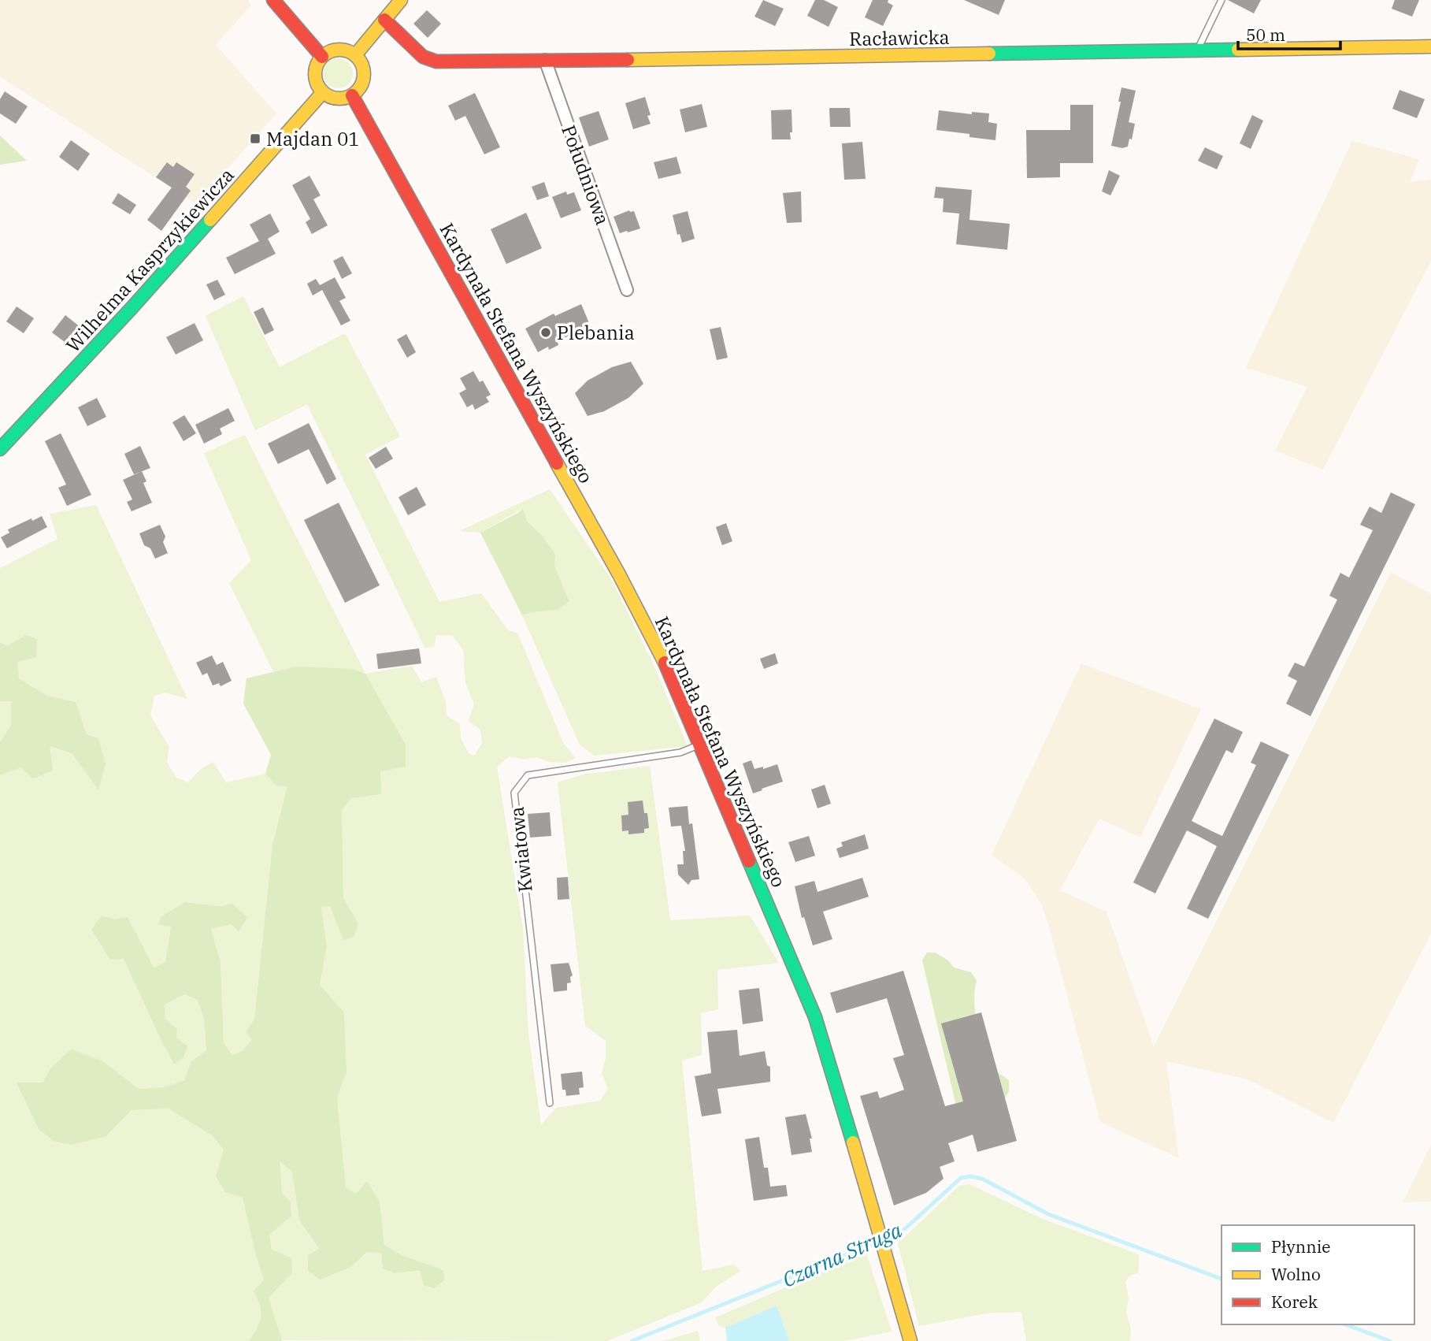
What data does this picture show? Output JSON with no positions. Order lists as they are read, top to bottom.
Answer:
{
  "streets": {
    "street": [
      "Racławicka",
      "Południowa",
      "Wilhelma Kasprzykiewicza",
      "Kardynała Stefana Wyszyńskiego"
    ],
    "lane": ["Kwiatowa"]
  },
  "crossings": [
    ["Racławicka", "Południowa"],
    ["Wilhelma Kasprzykiewicza", "Kardynała Stefana Wyszyńskiego"],
    ["Kardynała Stefana Wyszyńskiego", "Kwiatowa"]
  ],
  "water": ["Czarna Struga"],
  "places": {
    "transit": ["Majdan 01"],
    "other": ["Plebania"]
  },
  "legend": ["Płynnie", "Wolno", "Korek"],
  "scale_bar": "50 m"
}
